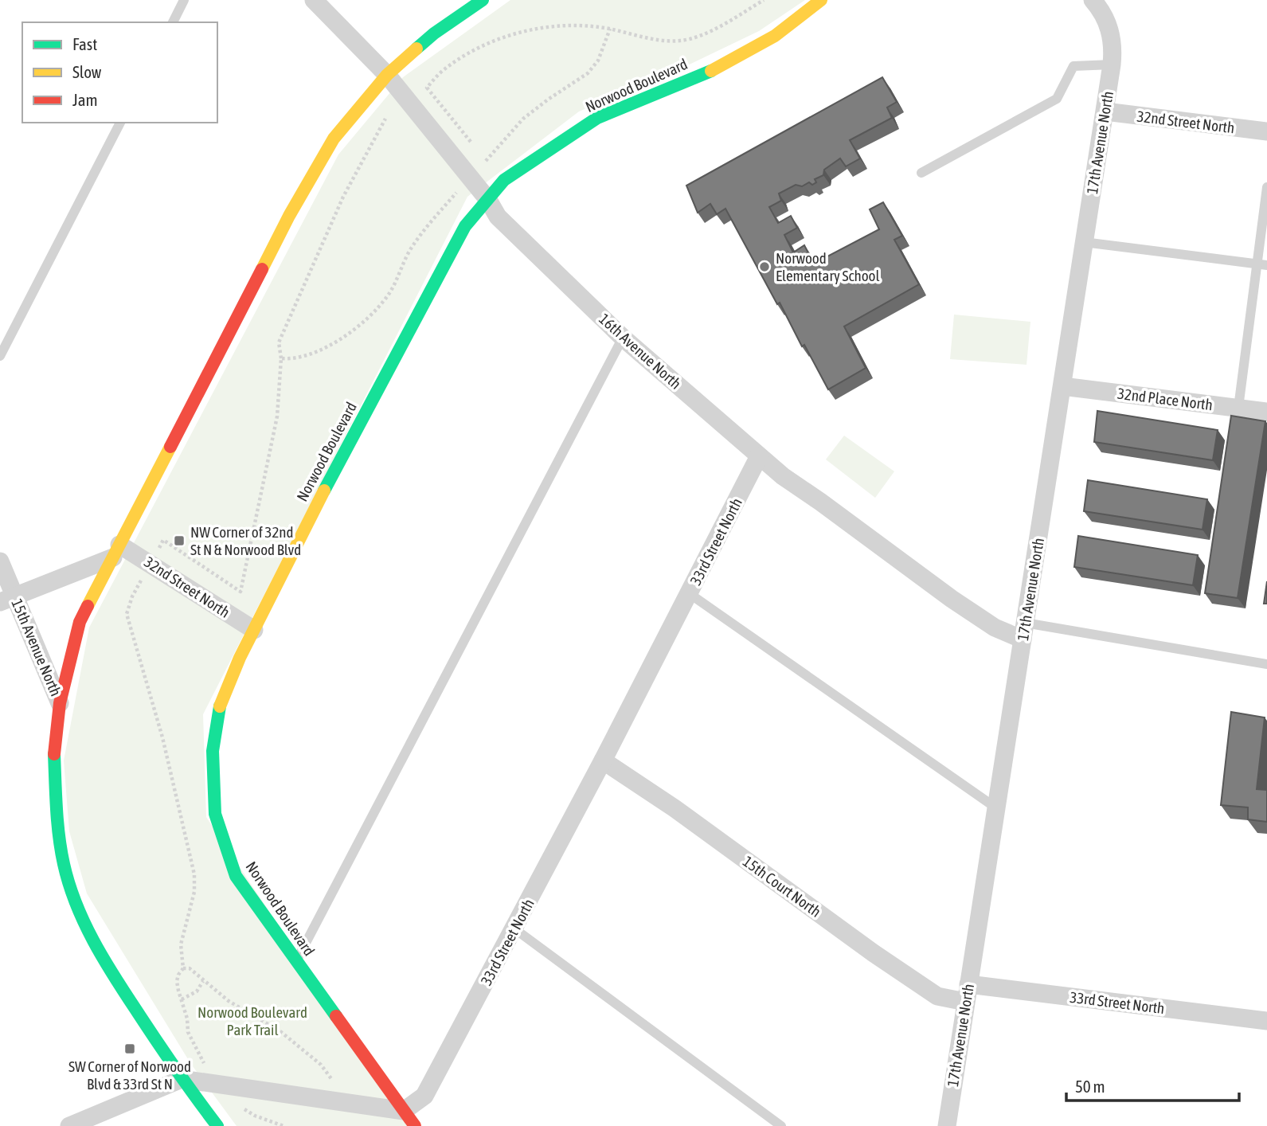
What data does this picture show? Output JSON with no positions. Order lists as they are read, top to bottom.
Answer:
{
  "streets": {
    "street": [
      "Norwood Boulevard",
      "32nd Street North",
      "17th Avenue North",
      "16th Avenue North",
      "32nd Place North",
      "33rd Street North",
      "15th Avenue North",
      "15th Court North"
    ]
  },
  "crossings": [
    ["Norwood Boulevard", "32nd Street North"],
    ["Norwood Boulevard", "16th Avenue North"],
    ["Norwood Boulevard", "33rd Street North"],
    ["32nd Street North", "17th Avenue North"],
    ["17th Avenue North", "16th Avenue North"],
    ["17th Avenue North", "32nd Place North"],
    ["17th Avenue North", "33rd Street North"],
    ["17th Avenue North", "15th Court North"],
    ["16th Avenue North", "33rd Street North"],
    ["33rd Street North", "15th Court North"]
  ],
  "parks": ["Norwood Boulevard Park Trail"],
  "places": {
    "other": ["Norwood Elementary School"],
    "transit": ["NW Corner of 32nd St N & Norwood Blvd", "SW Corner of Norwood Blvd & 33rd St N"]
  },
  "legend": ["Fast", "Slow", "Jam"],
  "scale_bar": "50 m"
}
